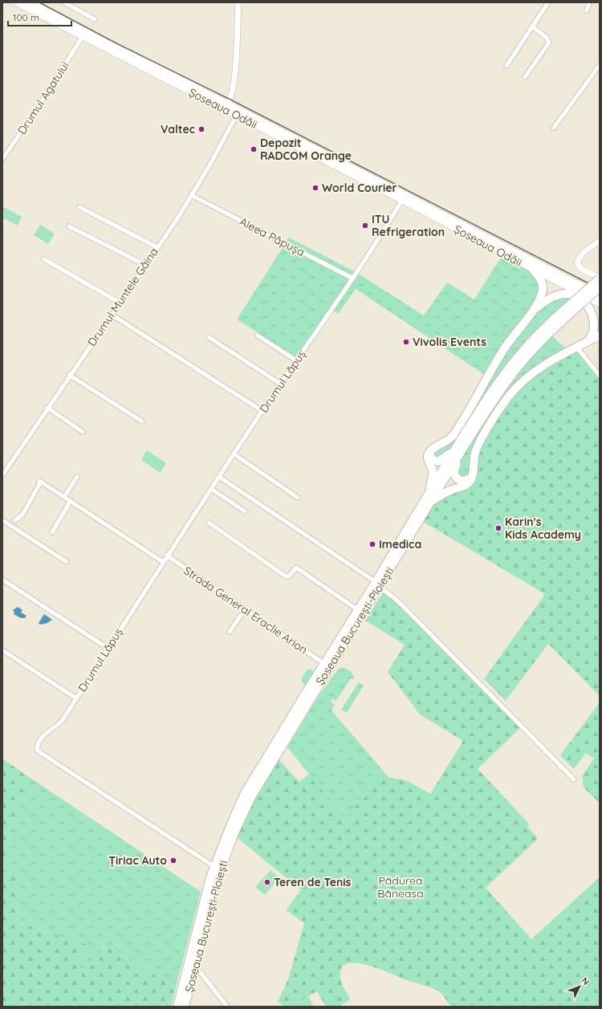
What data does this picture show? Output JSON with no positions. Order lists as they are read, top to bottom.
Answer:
{
  "streets": {
    "highway": ["Șoseaua București-Ploiești"],
    "main road": ["Șoseaua Odăii"],
    "street": [
      "Drumul Agatului",
      "Aleea Păpușa",
      "Drumul Muntele Găina",
      "Drumul Lăpuș",
      "Strada General Eraclie Arion"
    ]
  },
  "crossings": [
    ["Drumul Agatului", "Șoseaua Odăii"],
    ["Șoseaua Odăii", "Drumul Muntele Găina"],
    ["Șoseaua Odăii", "Drumul Lăpuș"],
    ["Aleea Păpușa", "Drumul Muntele Găina"],
    ["Aleea Păpușa", "Drumul Lăpuș"],
    ["Drumul Lăpuș", "Strada General Eraclie Arion"],
    ["Drumul Lăpuș", "Șoseaua București-Ploiești"],
    ["Strada General Eraclie Arion", "Șoseaua București-Ploiești"]
  ],
  "parks": ["Pădurea Băneasa"],
  "places": [
    "Valtec",
    "Depozit RADCOM Orange",
    "World Courier",
    "ITU Refrigeration",
    "Vivolis Events",
    "Karin's Kids Academy",
    "Imedica",
    "Țiriac Auto",
    "Teren de Tenis"
  ],
  "scale_bar": "100 m",
  "north": "top right"
}
